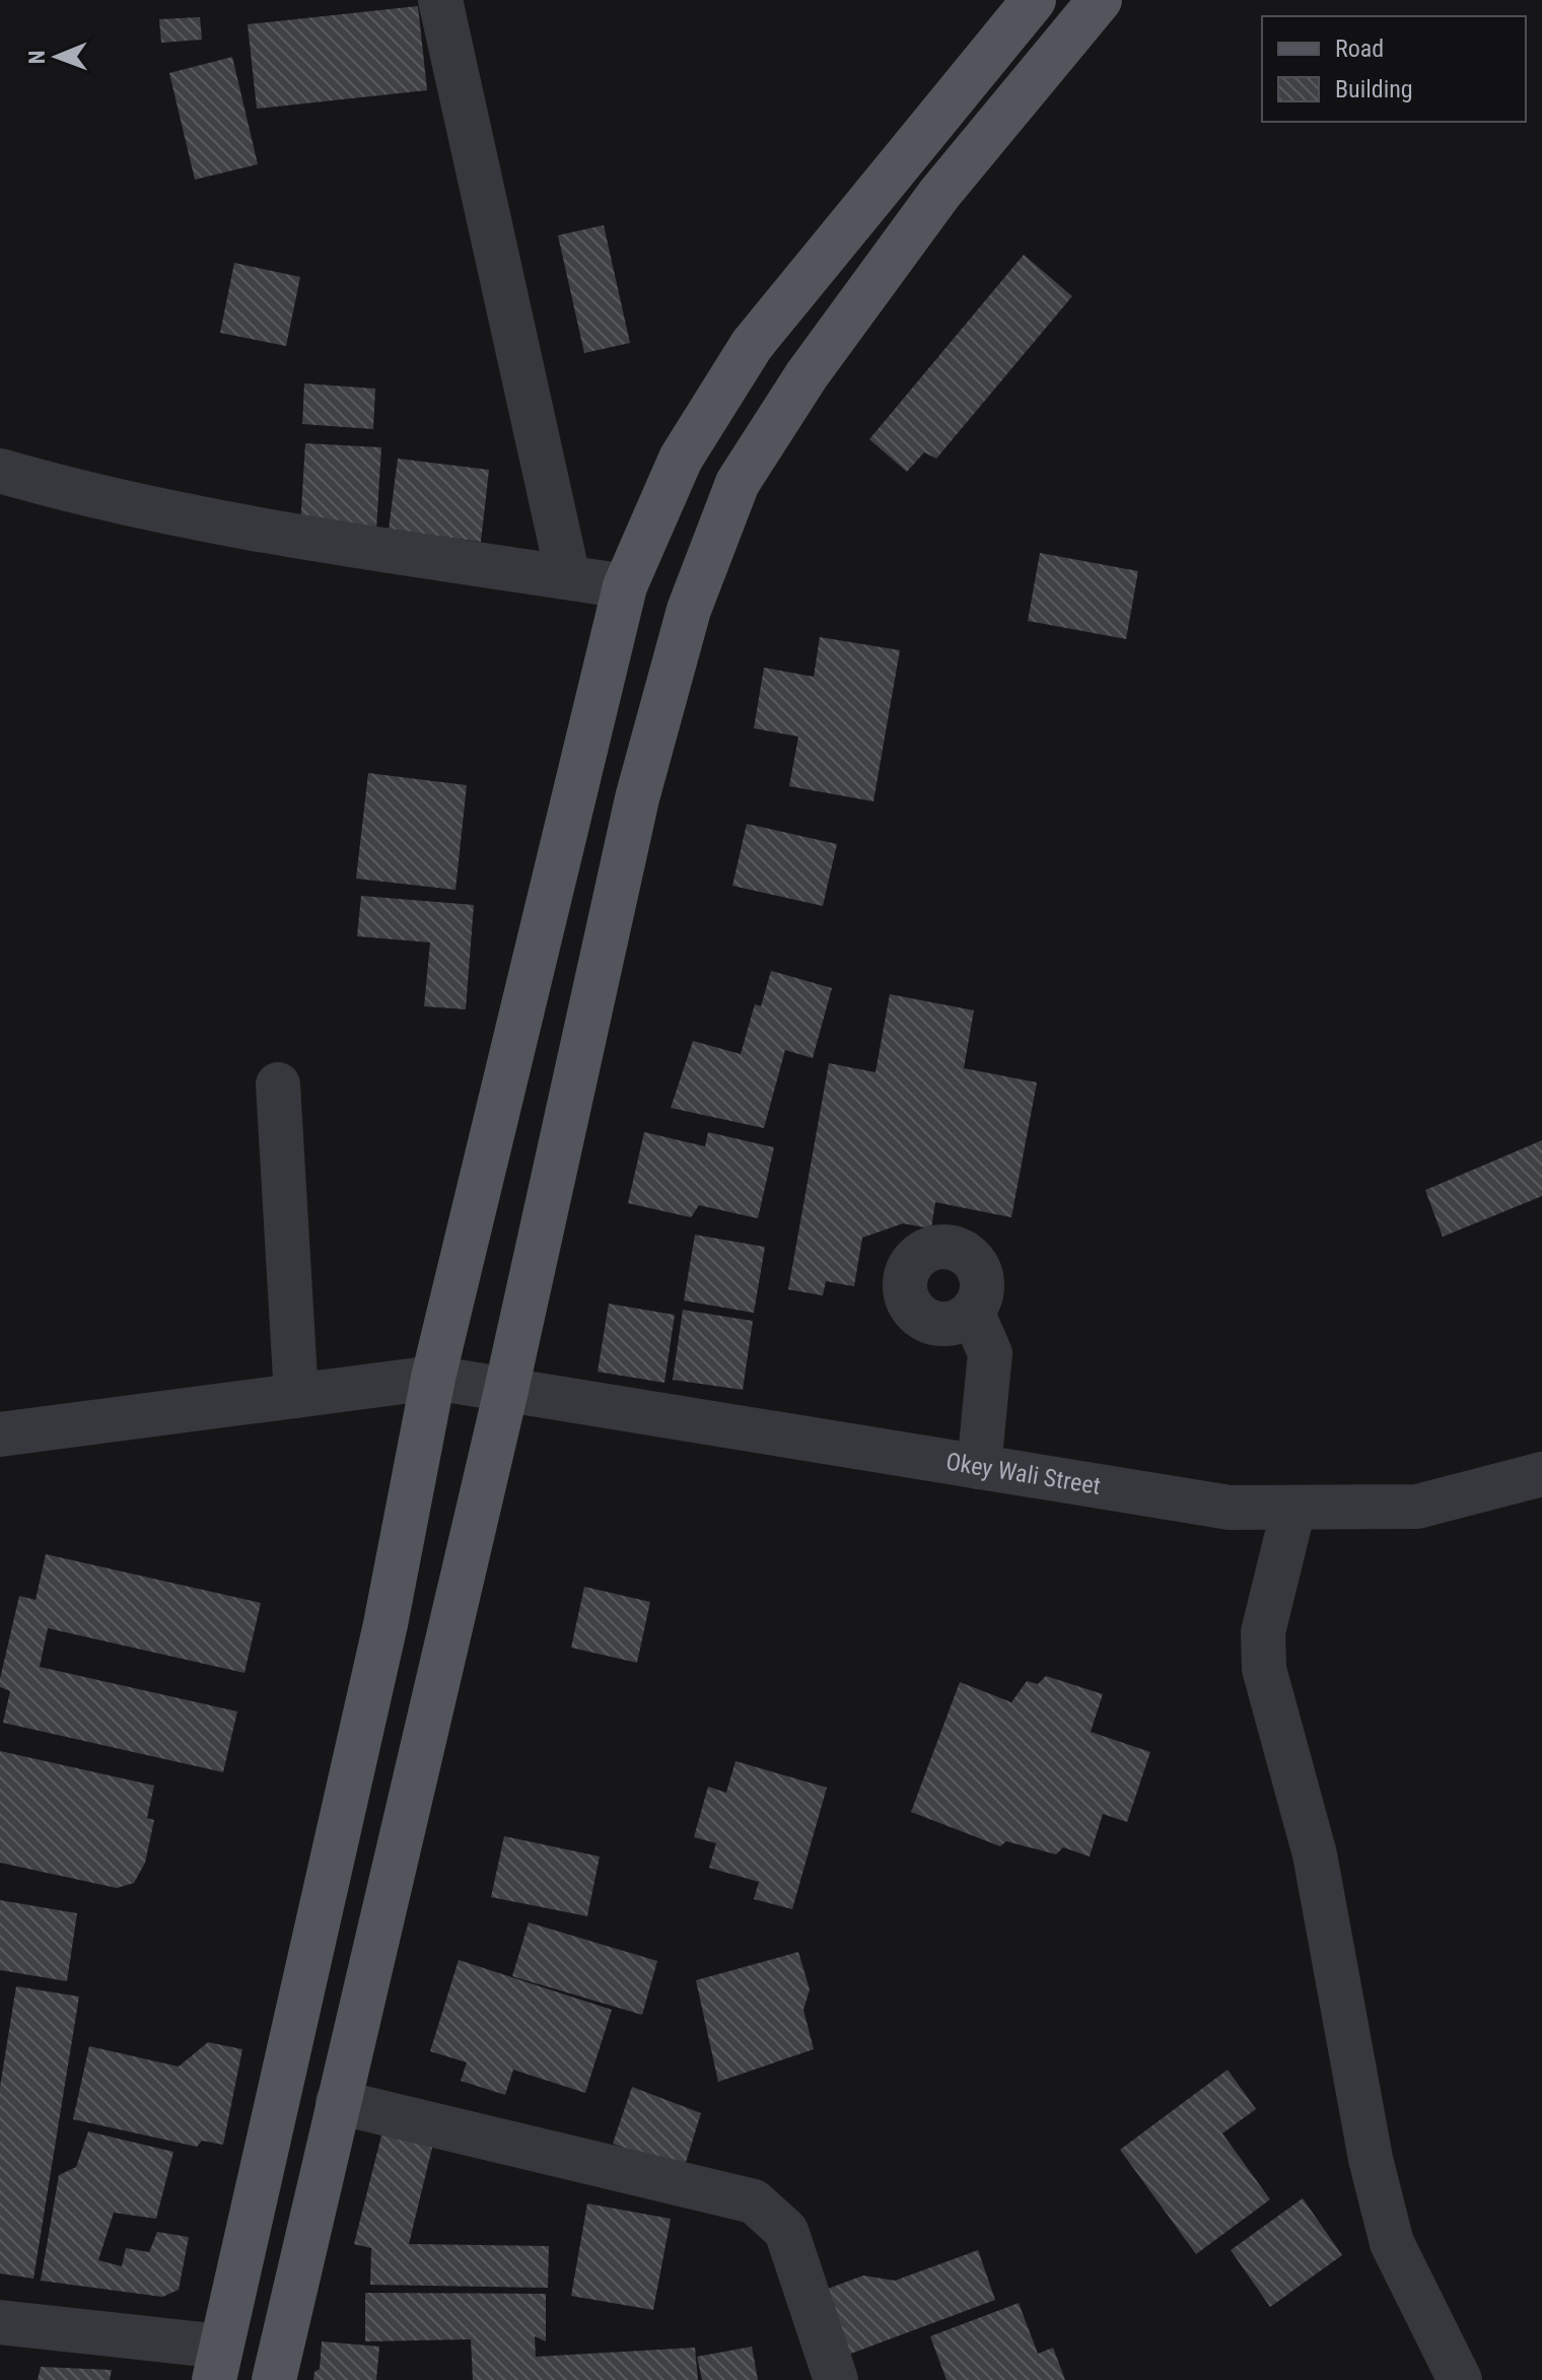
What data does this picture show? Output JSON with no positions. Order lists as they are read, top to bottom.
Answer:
{
  "streets": {
    "street": ["Okey Wali Street"]
  },
  "legend": ["Road", "Building"],
  "north": "left"
}
